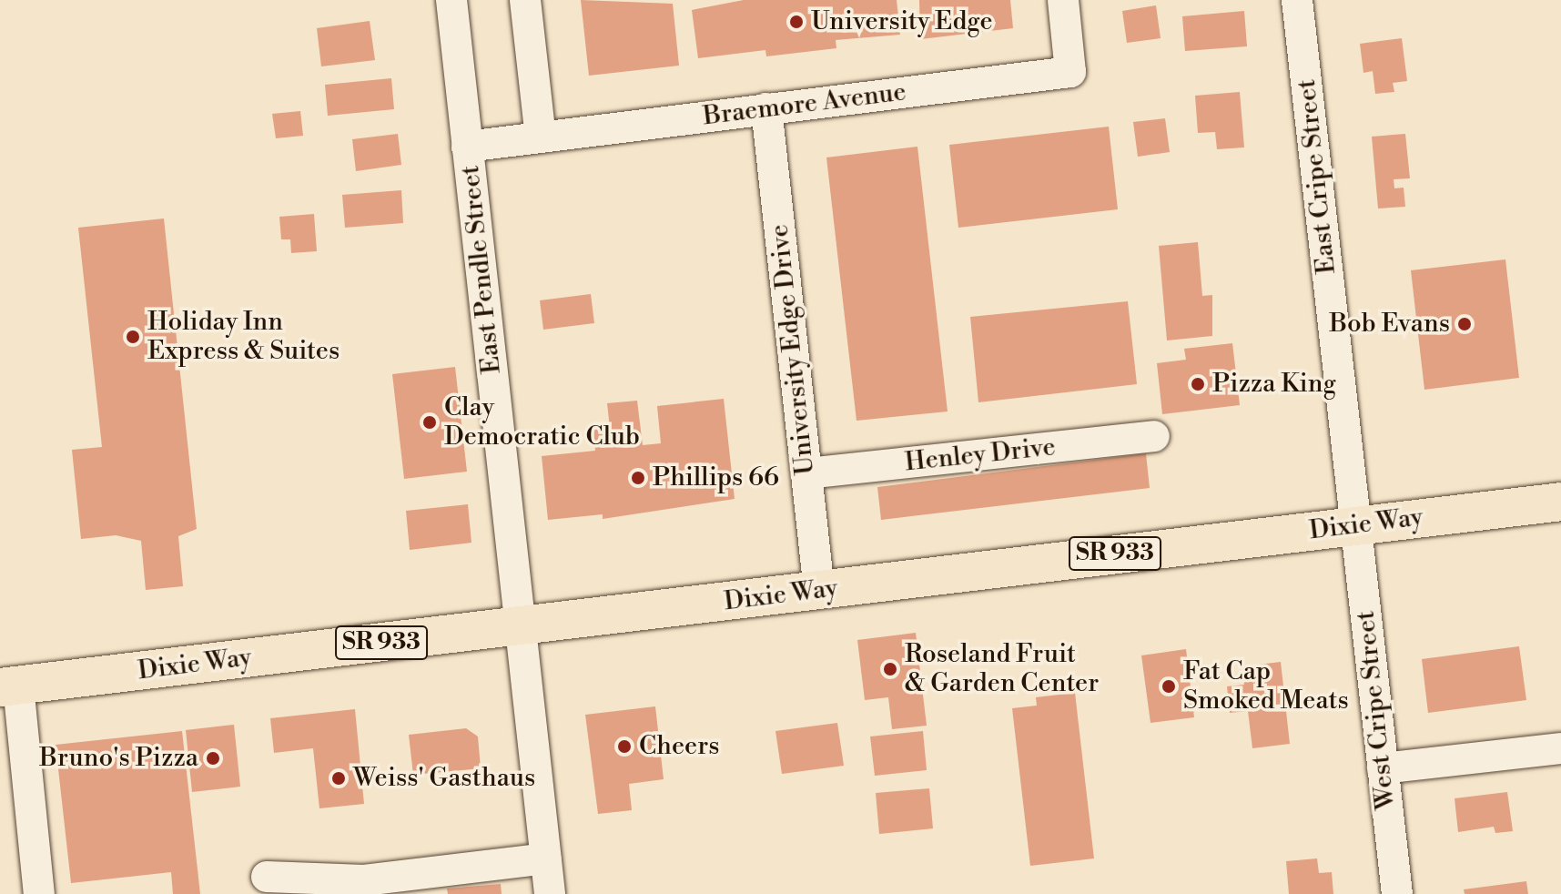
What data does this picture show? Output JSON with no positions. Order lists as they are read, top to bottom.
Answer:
{
  "streets": {
    "main road": ["Dixie Way", "SR 933"],
    "street": [
      "Braemore Avenue",
      "East Cripe Street",
      "East Pendle Street",
      "University Edge Drive",
      "Henley Drive",
      "West Cripe Street"
    ]
  },
  "crossings": [
    ["Braemore Avenue", "East Pendle Street"],
    ["Braemore Avenue", "University Edge Drive"],
    ["East Cripe Street", "Dixie Way"],
    ["East Cripe Street", "West Cripe Street"],
    ["East Pendle Street", "Dixie Way"],
    ["University Edge Drive", "Henley Drive"],
    ["University Edge Drive", "Dixie Way"],
    ["Dixie Way", "West Cripe Street"]
  ],
  "places": [
    "University Edge",
    "Bob Evans",
    "Holiday Inn Express & Suites",
    "Pizza King",
    "Clay Democratic Club",
    "Phillips 66",
    "Roseland Fruit & Garden Center",
    "Fat Cap Smoked Meats",
    "Cheers",
    "Bruno's Pizza",
    "Weiss' Gasthaus"
  ]
}
